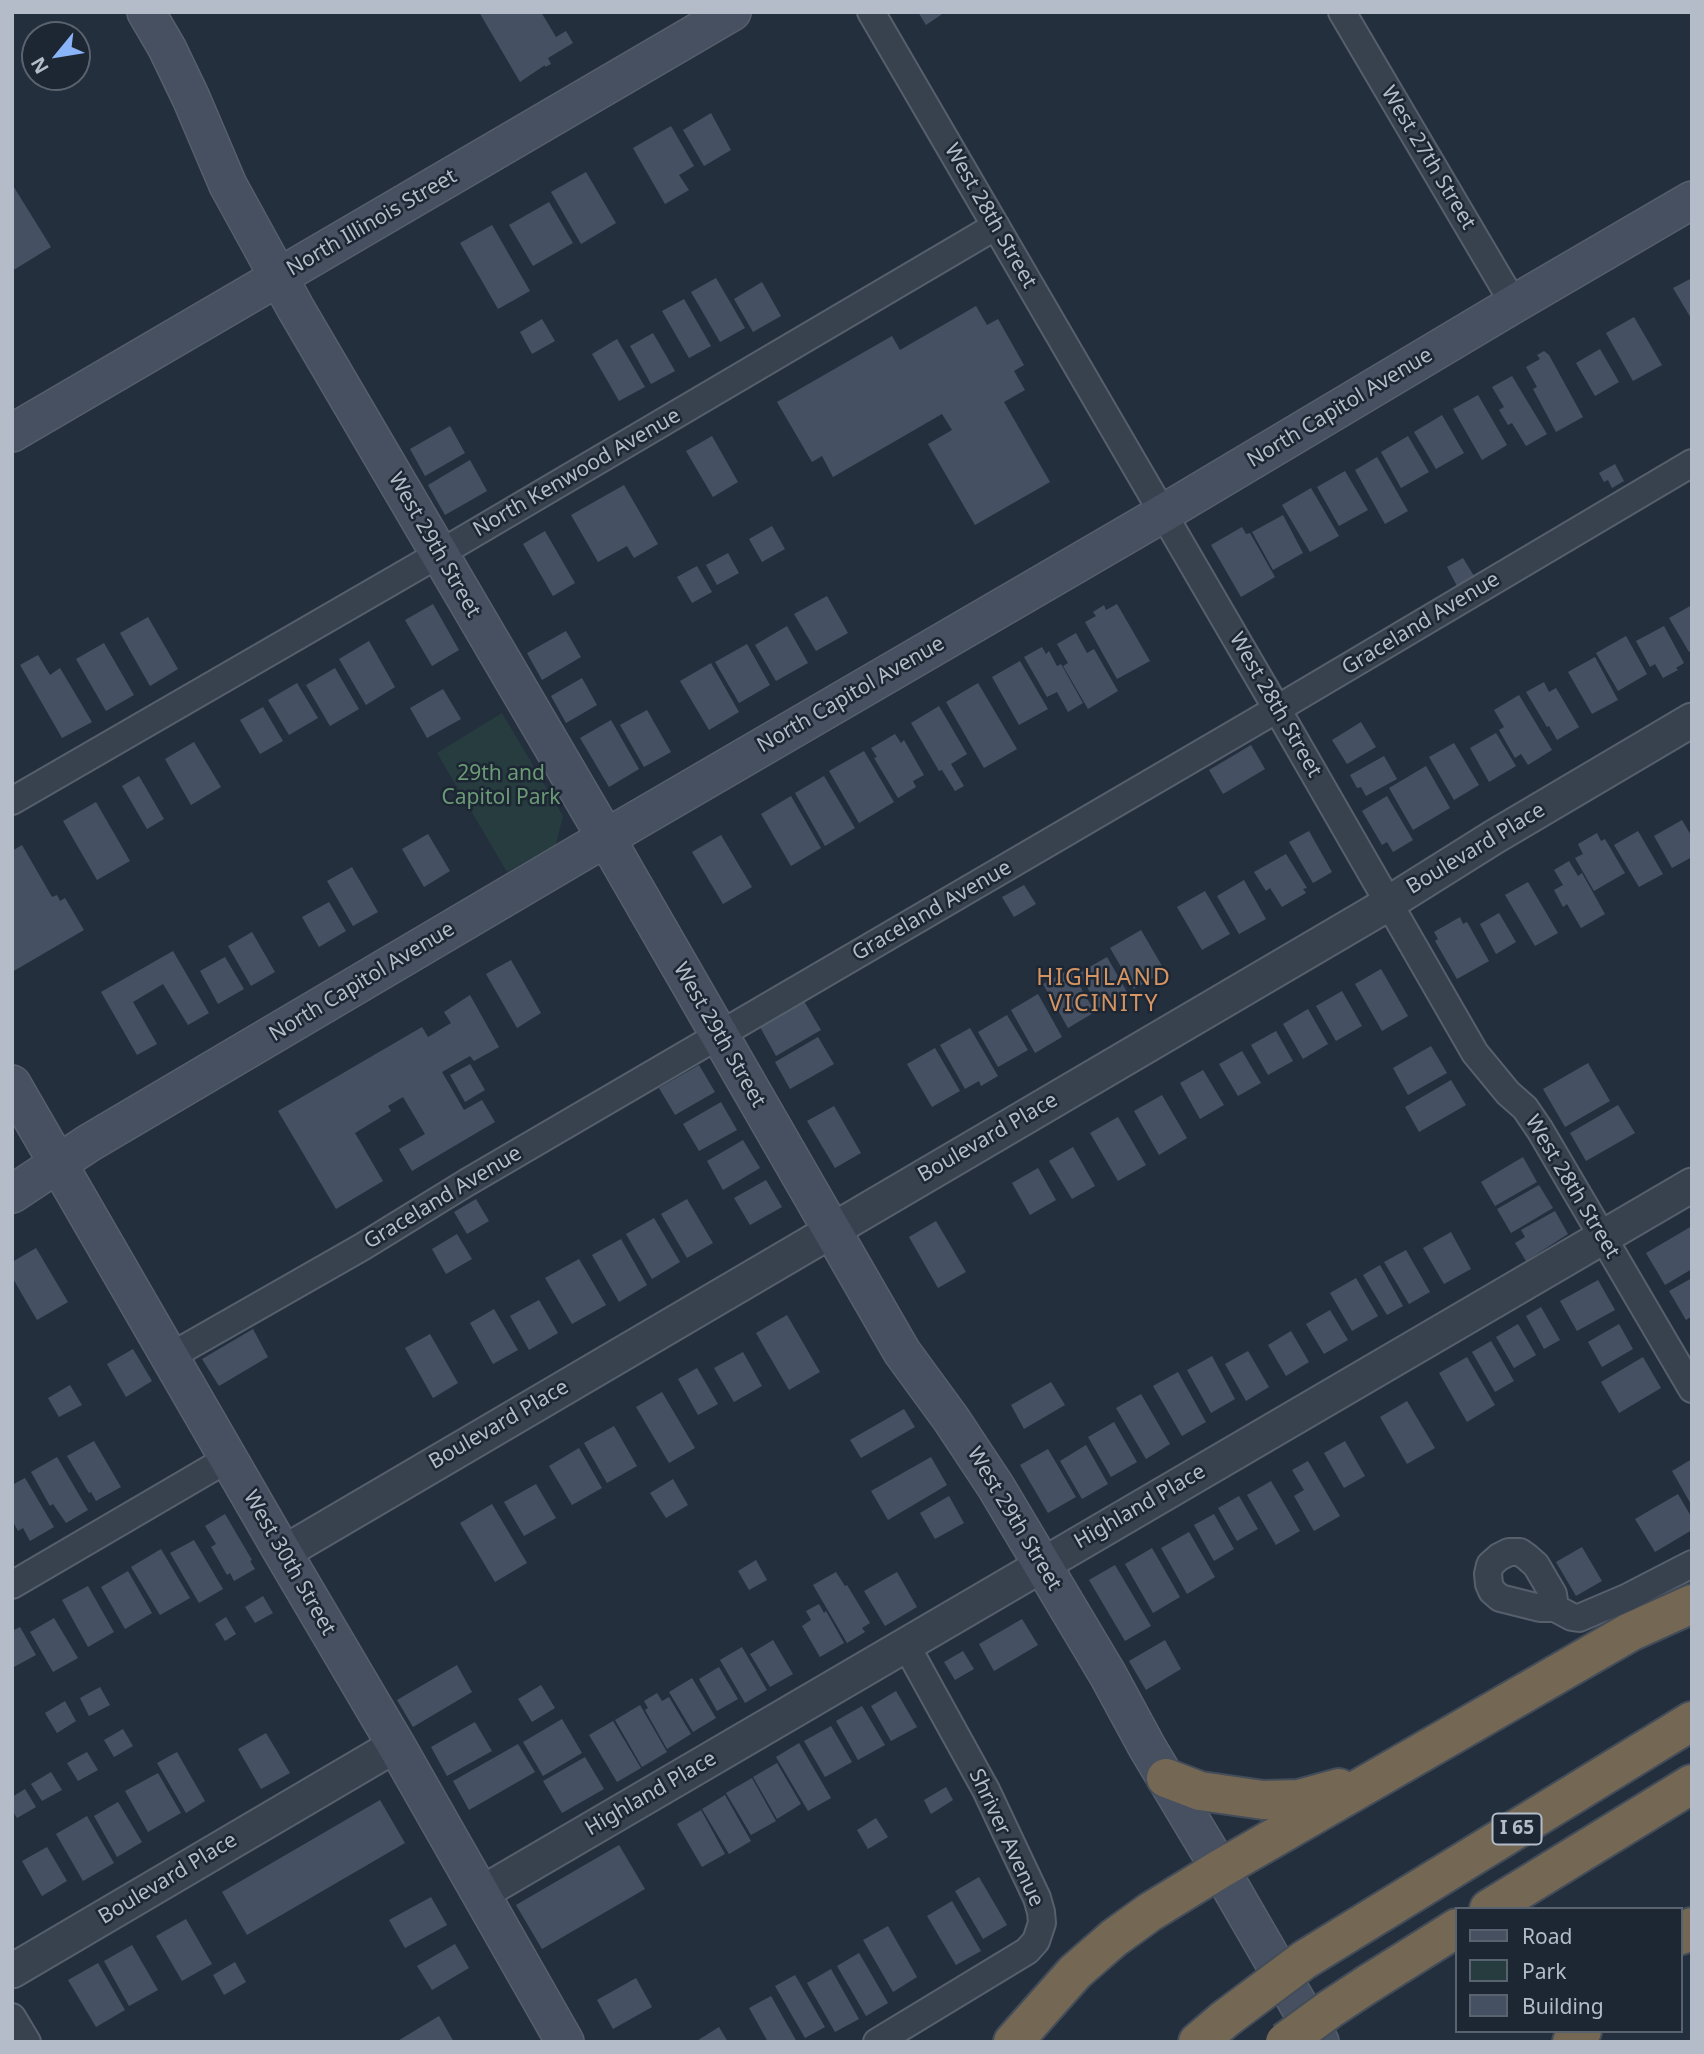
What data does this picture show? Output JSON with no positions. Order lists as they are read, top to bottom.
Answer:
{
  "streets": {
    "highway": ["I 65"],
    "main road": [
      "North Illinois Street",
      "North Capitol Avenue",
      "West 29th Street",
      "West 30th Street"
    ],
    "street": [
      "West 27th Street",
      "West 28th Street",
      "North Kenwood Avenue",
      "Graceland Avenue",
      "Boulevard Place",
      "Highland Place",
      "Shriver Avenue"
    ]
  },
  "crossings": [
    ["West 27th Street", "North Capitol Avenue"],
    ["West 28th Street", "North Capitol Avenue"],
    ["West 28th Street", "North Kenwood Avenue"],
    ["West 28th Street", "Graceland Avenue"],
    ["West 28th Street", "Boulevard Place"],
    ["West 28th Street", "Highland Place"],
    ["North Illinois Street", "West 29th Street"],
    ["North Capitol Avenue", "West 29th Street"],
    ["North Capitol Avenue", "West 30th Street"],
    ["North Kenwood Avenue", "West 29th Street"],
    ["West 29th Street", "Graceland Avenue"],
    ["West 29th Street", "Boulevard Place"],
    ["West 29th Street", "Highland Place"],
    ["Graceland Avenue", "West 30th Street"],
    ["Boulevard Place", "West 30th Street"],
    ["Highland Place", "West 30th Street"],
    ["Highland Place", "Shriver Avenue"]
  ],
  "districts": ["HIGHLAND VICINITY"],
  "parks": ["29th and Capitol Park"],
  "legend": ["Road", "Park", "Building"],
  "north": "bottom left"
}
